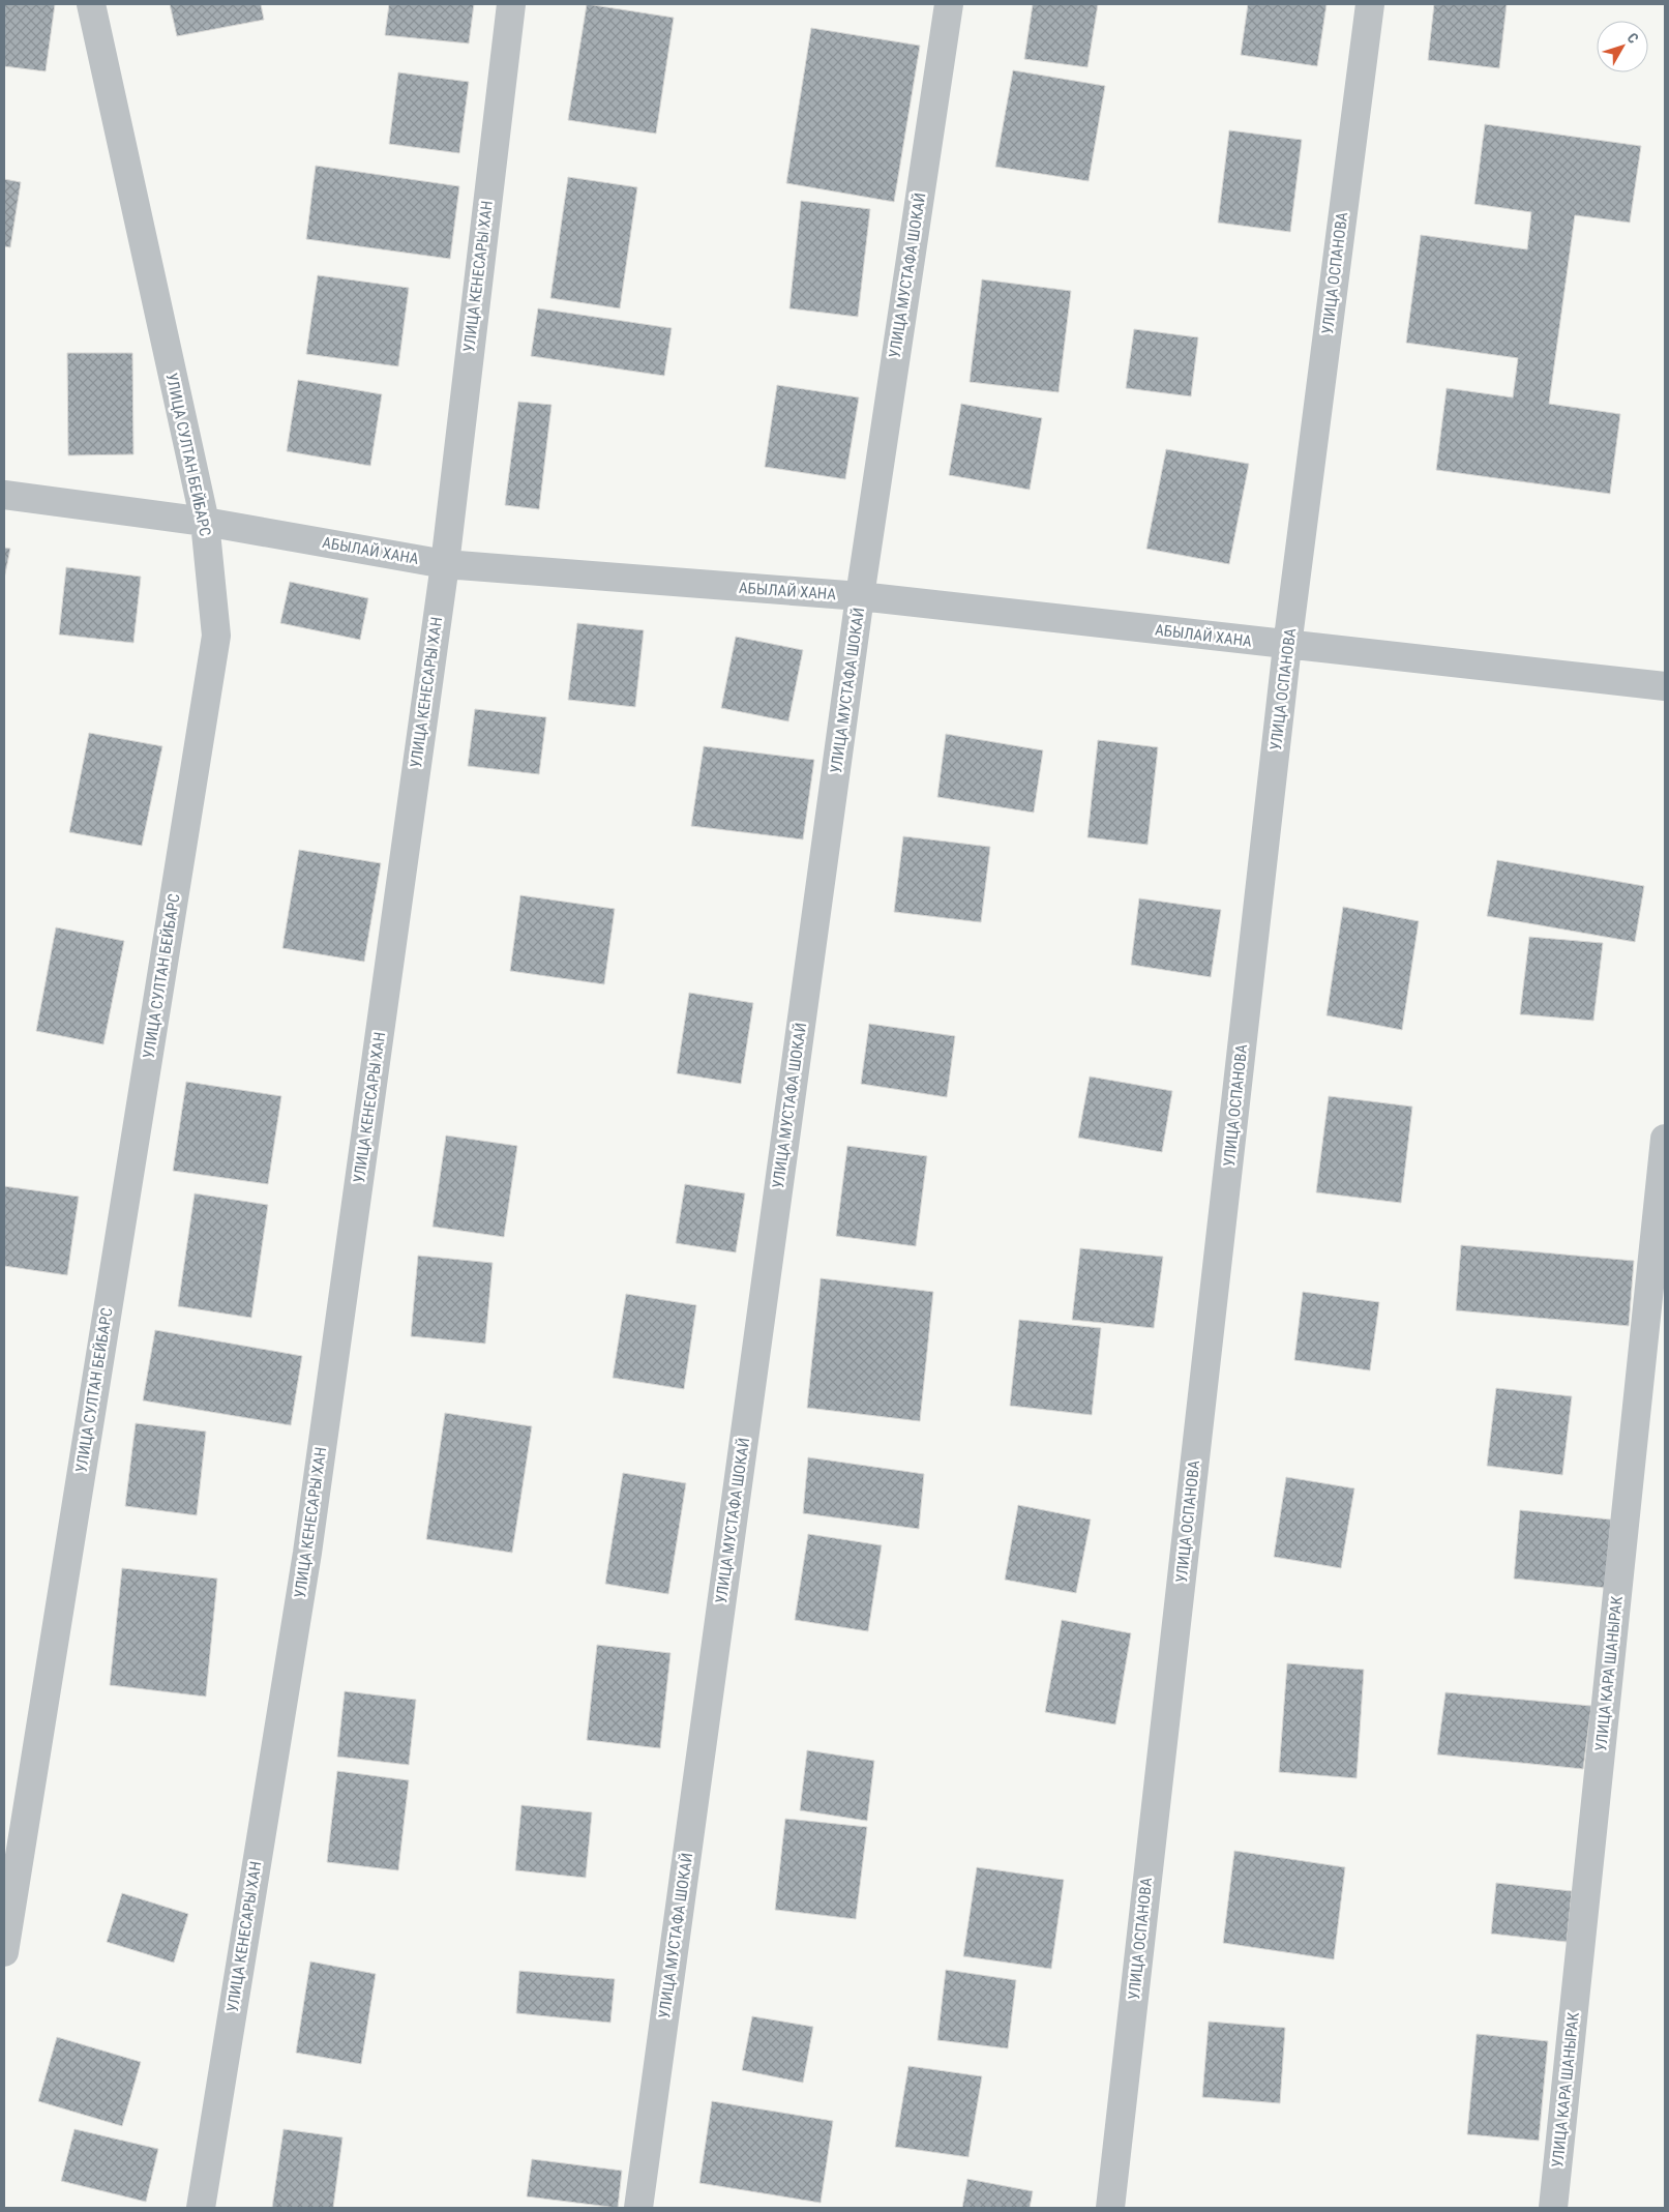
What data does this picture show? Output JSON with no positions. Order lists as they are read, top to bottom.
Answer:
{
  "streets": {
    "street": [
      "УЛИЦА ОСПАНОВА",
      "УЛИЦА МУСТАФА ШОКАЙ",
      "УЛИЦА КЕНЕСАРЫ ХАН",
      "УЛИЦА СУЛТАН БЕЙБАРС",
      "АБЫЛАЙ ХАНА",
      "УЛИЦА КАРА ШАНЫРАК"
    ]
  },
  "crossings": [
    ["УЛИЦА ОСПАНОВА", "АБЫЛАЙ ХАНА"],
    ["УЛИЦА МУСТАФА ШОКАЙ", "АБЫЛАЙ ХАНА"],
    ["УЛИЦА КЕНЕСАРЫ ХАН", "АБЫЛАЙ ХАНА"],
    ["УЛИЦА СУЛТАН БЕЙБАРС", "АБЫЛАЙ ХАНА"]
  ],
  "north": "top right"
}
